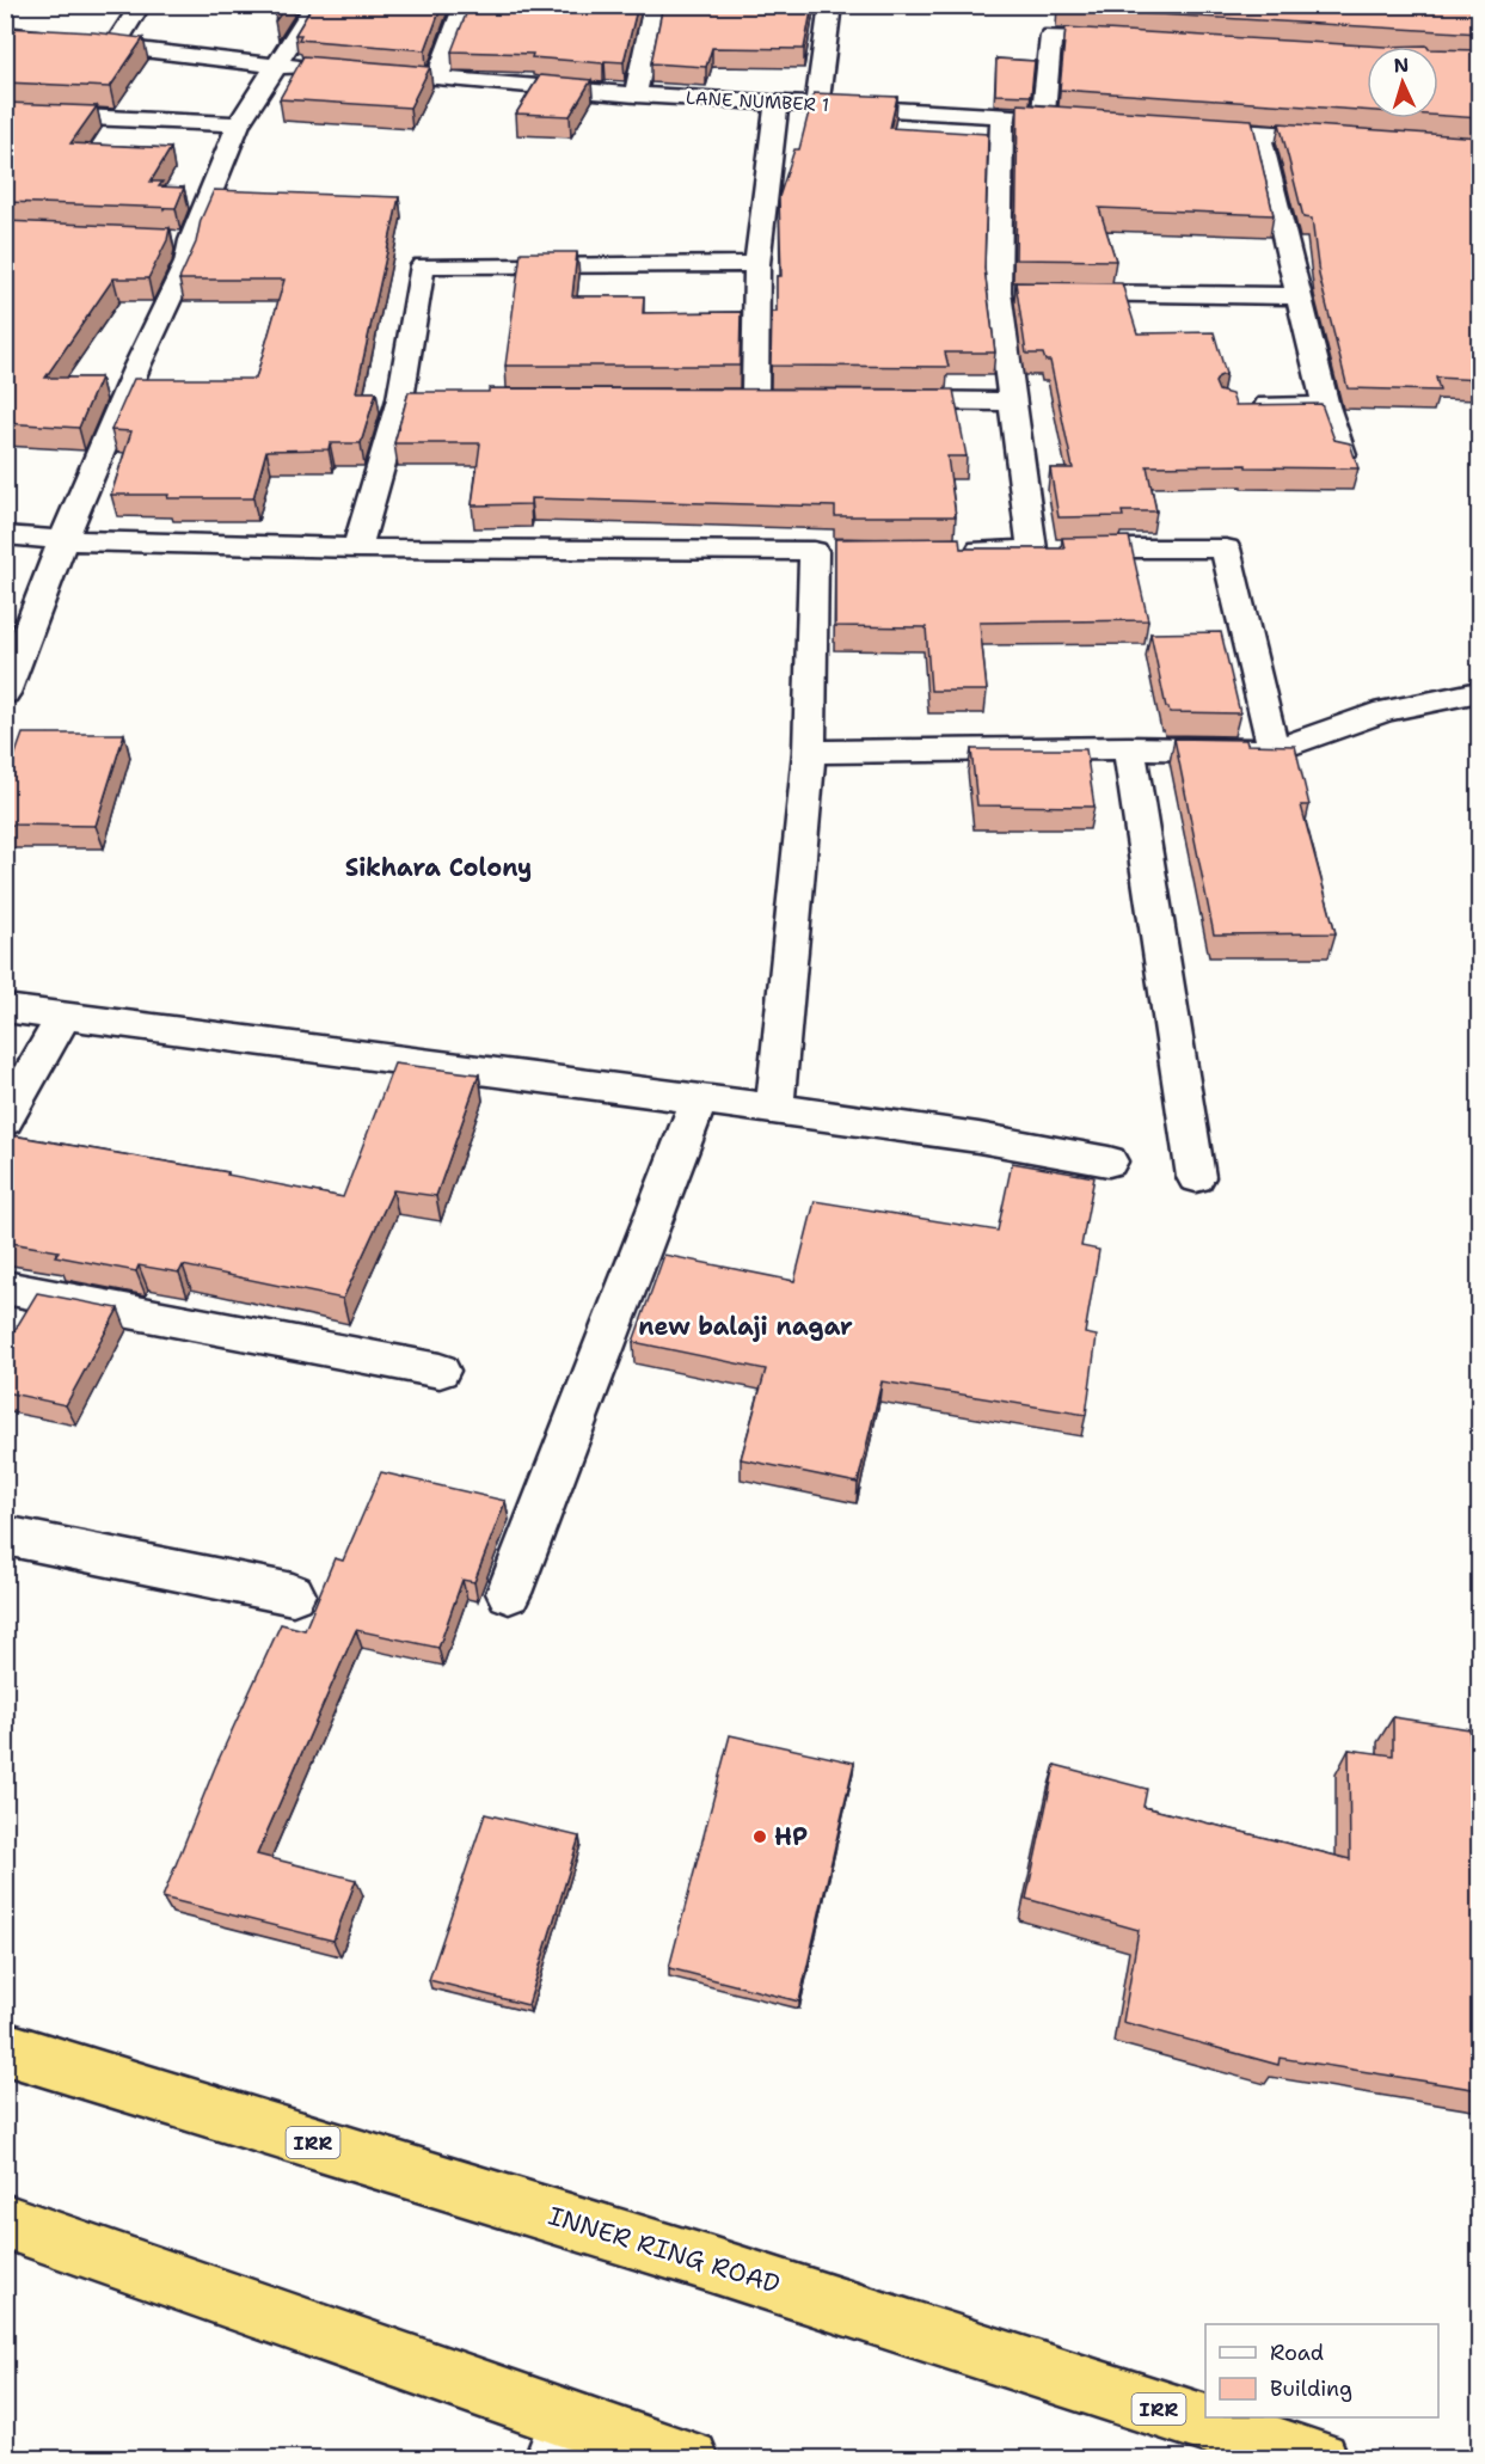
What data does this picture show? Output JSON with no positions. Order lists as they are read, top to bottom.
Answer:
{
  "streets": {
    "highway": ["IRR", "INNER RING ROAD"],
    "street": ["LANE NUMBER 1"]
  },
  "districts": ["Sikhara Colony", "new balaji nagar"],
  "places": ["HP"],
  "legend": ["Road", "Building"],
  "north": "top"
}
